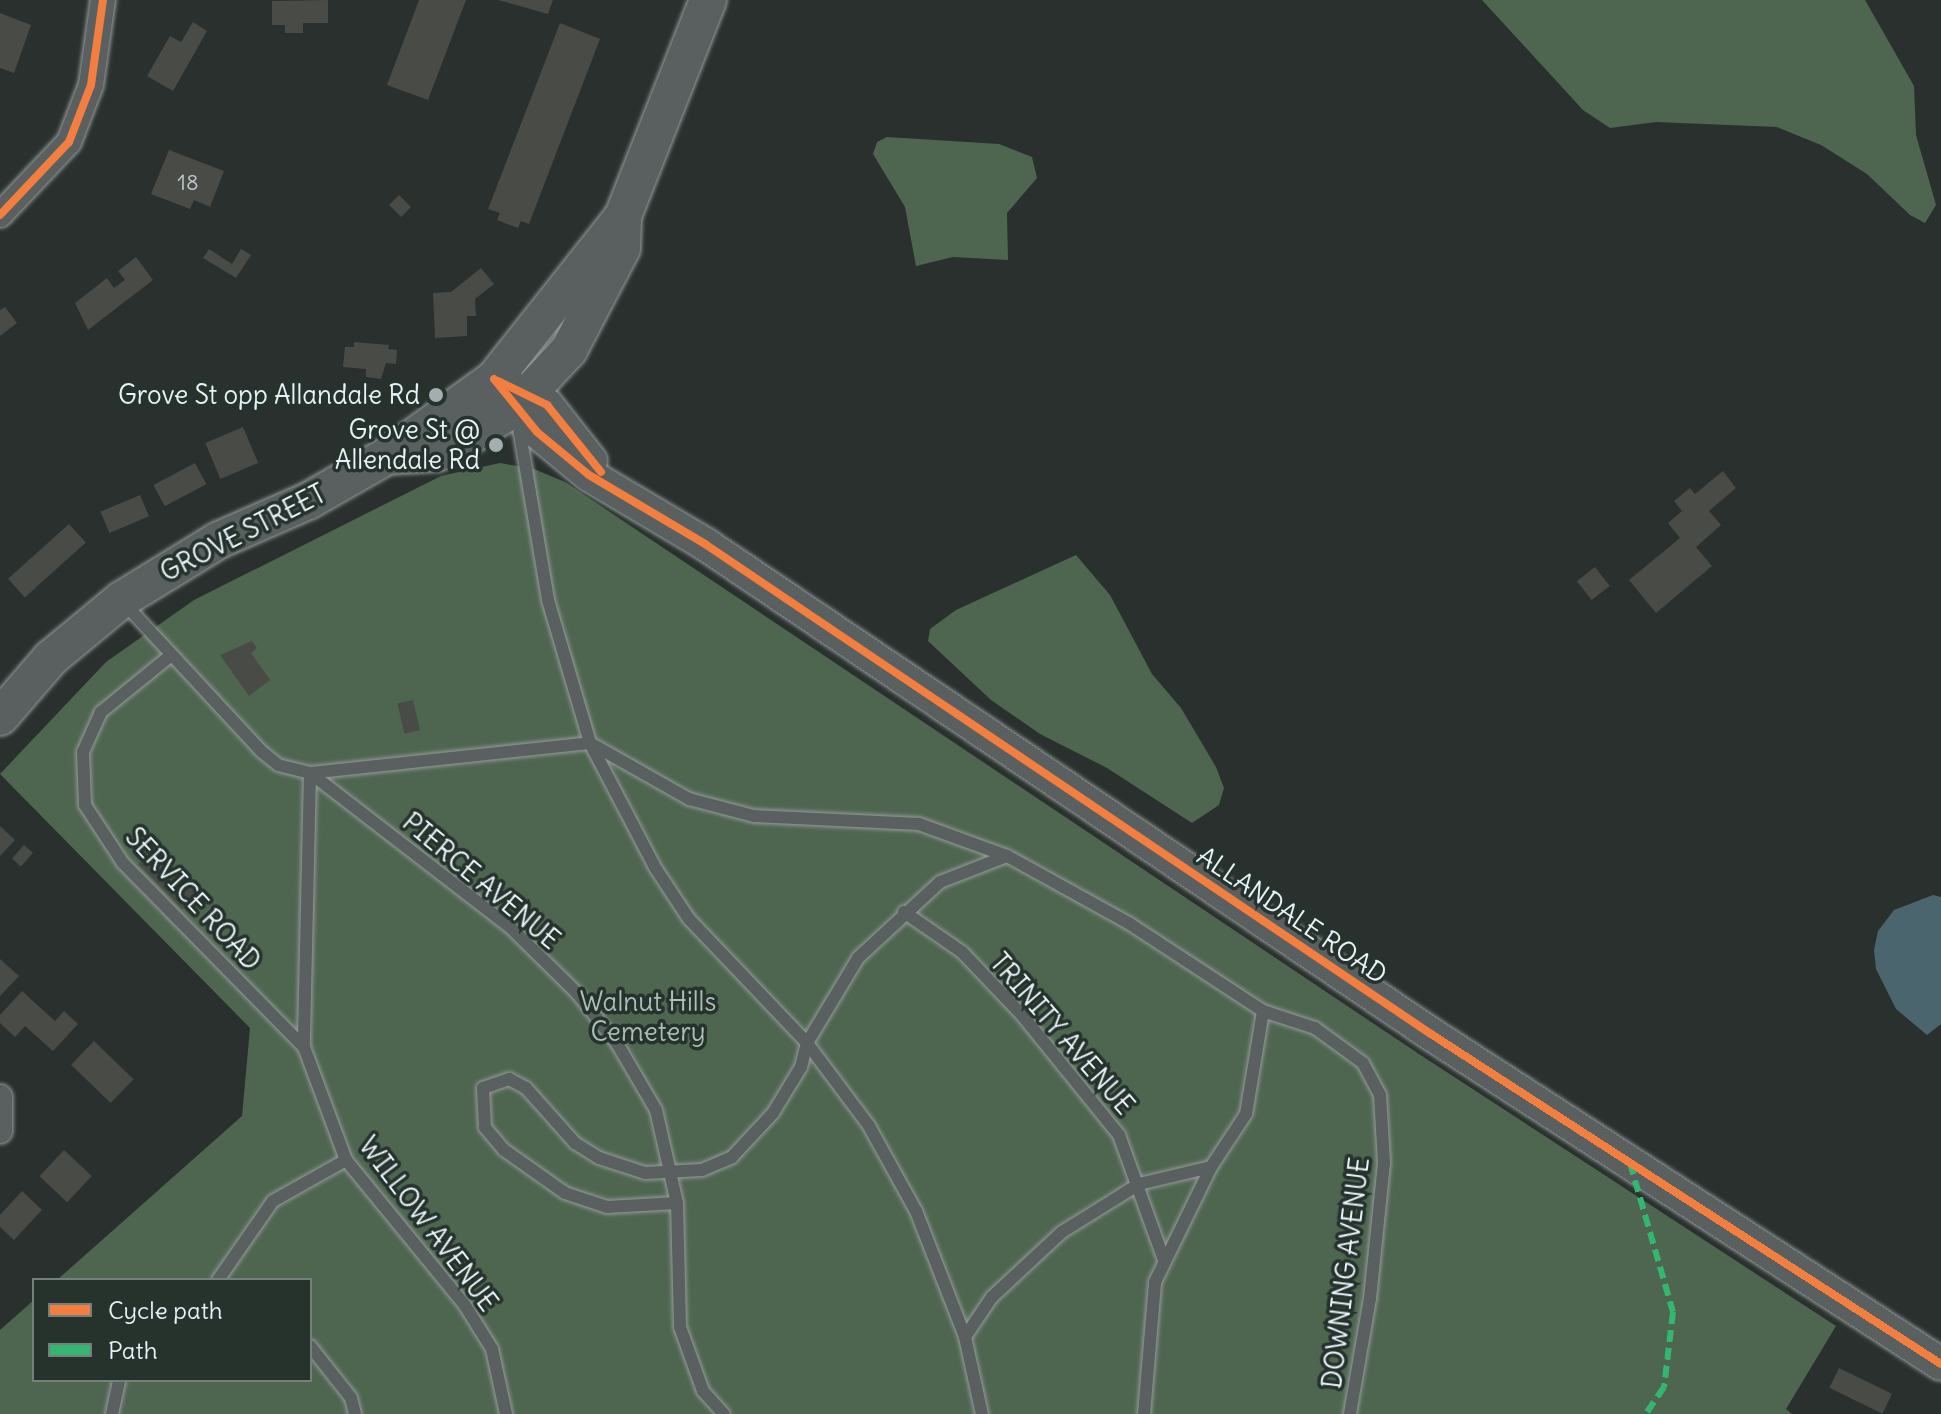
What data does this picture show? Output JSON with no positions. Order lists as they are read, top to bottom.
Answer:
{
  "streets": {
    "main road": ["GROVE STREET"],
    "street": ["ALLANDALE ROAD"],
    "lane": [
      "PIERCE AVENUE",
      "SERVICE ROAD",
      "TRINITY AVENUE",
      "WILLOW AVENUE",
      "DOWNING AVENUE"
    ]
  },
  "crossings": [
    ["GROVE STREET", "PIERCE AVENUE"],
    ["GROVE STREET", "ALLANDALE ROAD"],
    ["PIERCE AVENUE", "SERVICE ROAD"],
    ["PIERCE AVENUE", "WILLOW AVENUE"],
    ["SERVICE ROAD", "WILLOW AVENUE"]
  ],
  "parks": ["Walnut Hills Cemetery"],
  "places": ["Grove St opp Allandale Rd", "Grove St @ Allendale Rd"],
  "house_numbers": ["18"],
  "legend": ["Cycle path", "Path"]
}
